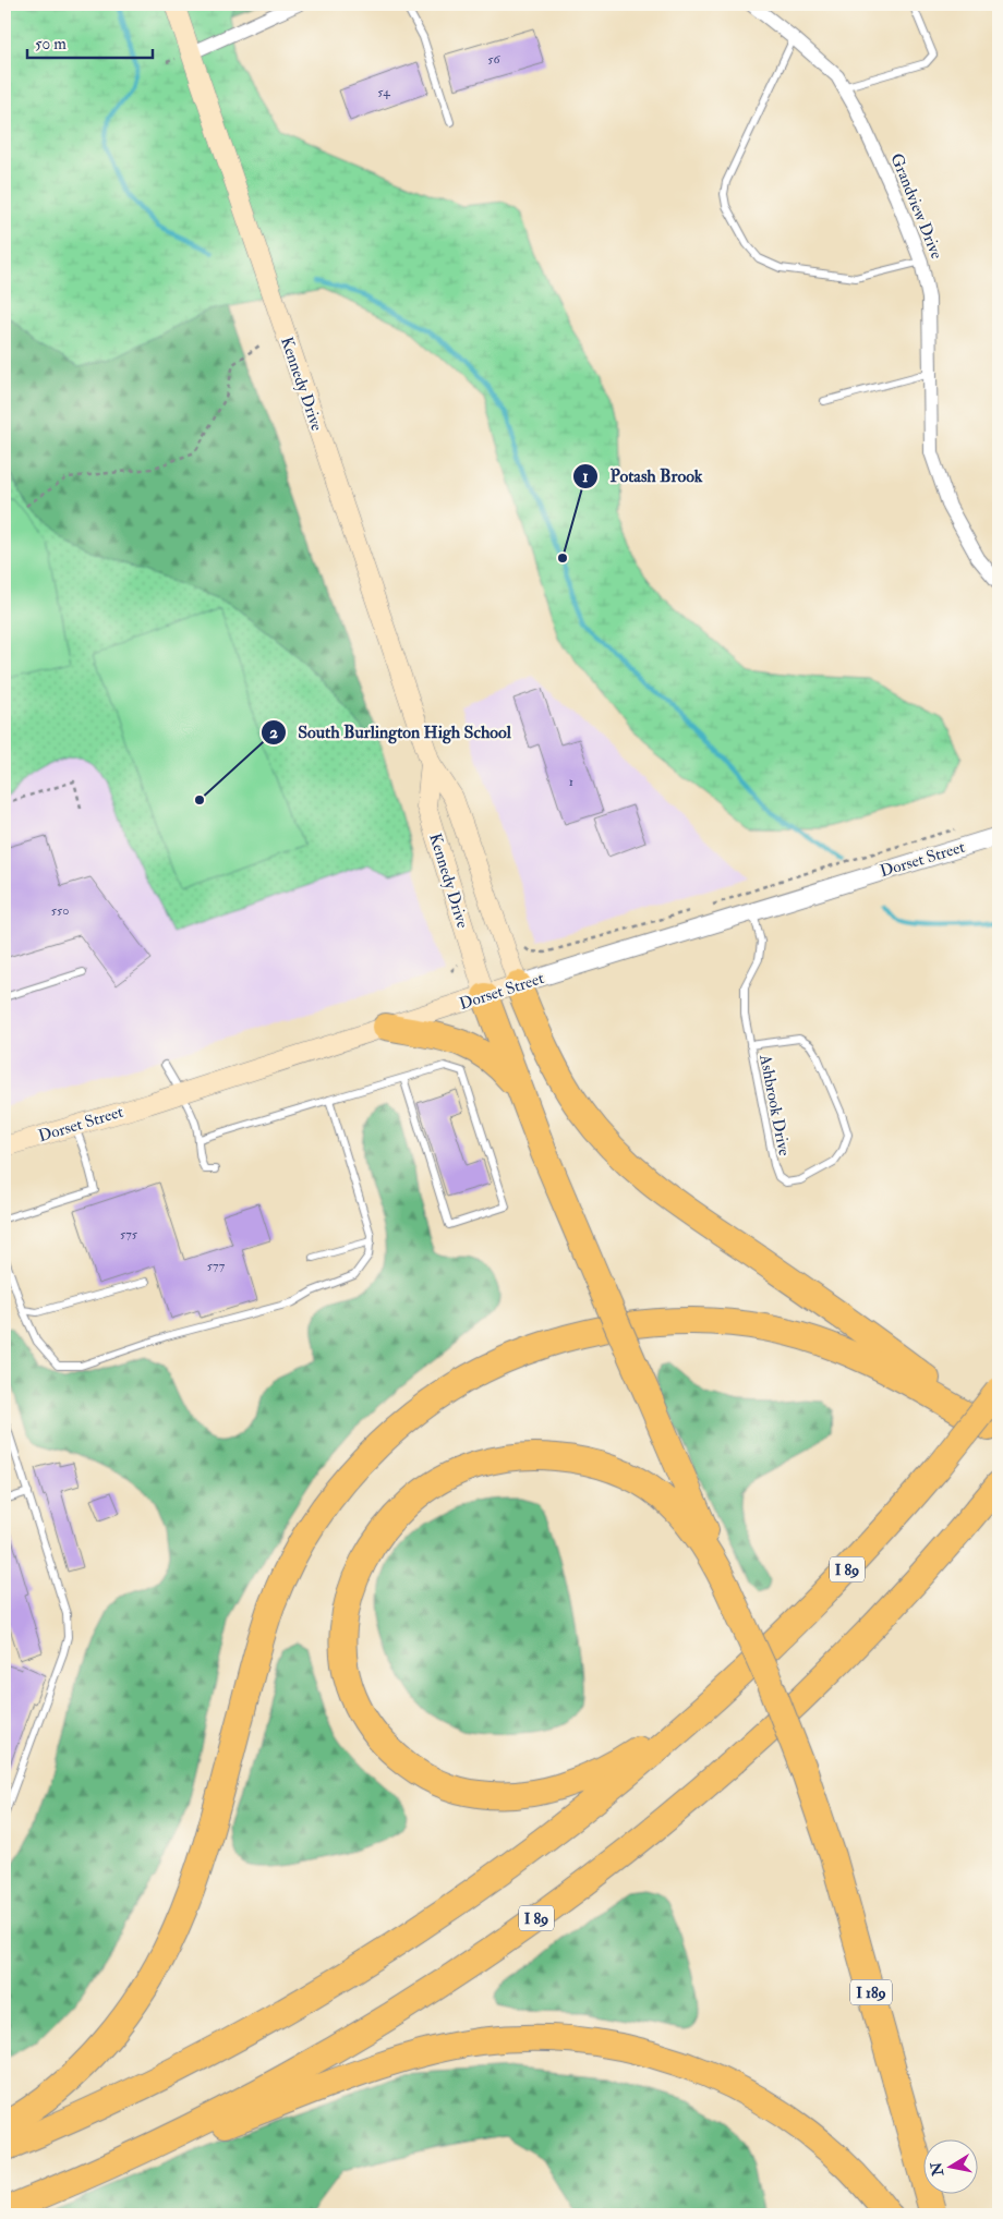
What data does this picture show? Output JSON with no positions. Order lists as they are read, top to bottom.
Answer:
{
  "streets": {
    "highway": ["I 89", "I 189"],
    "main road": ["Kennedy Drive", "Dorset Street"],
    "street": ["Grandview Drive"],
    "lane": ["Ashbrook Drive"]
  },
  "crossings": [
    ["Kennedy Drive", "Dorset Street"],
    ["Dorset Street", "Ashbrook Drive"]
  ],
  "places": ["Potash Brook", "South Burlington High School"],
  "house_numbers": [
    "56",
    "54",
    "1",
    "550",
    "575",
    "577"
  ],
  "scale_bar": "50 m",
  "north": "left"
}
